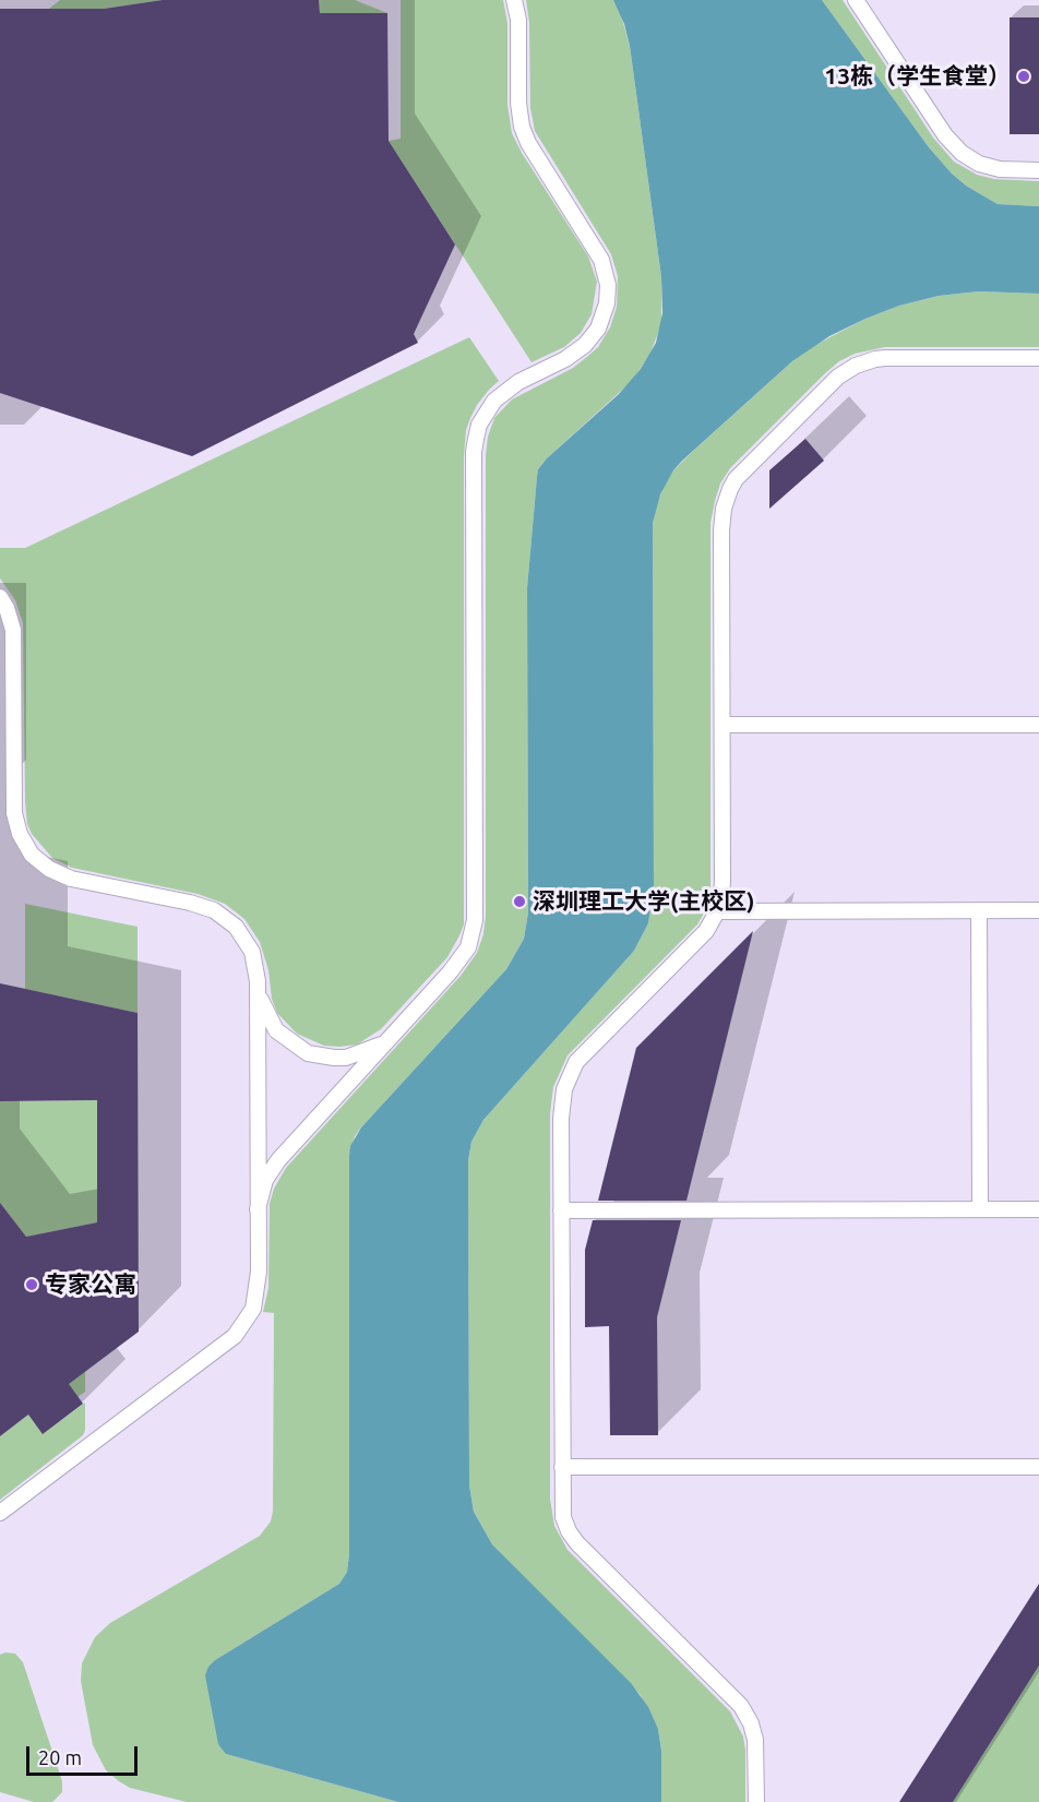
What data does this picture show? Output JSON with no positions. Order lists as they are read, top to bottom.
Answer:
{
  "places": ["13栋（学生食堂）", "深圳理工大学(主校区)", "专家公寓"],
  "scale_bar": "20 m"
}
